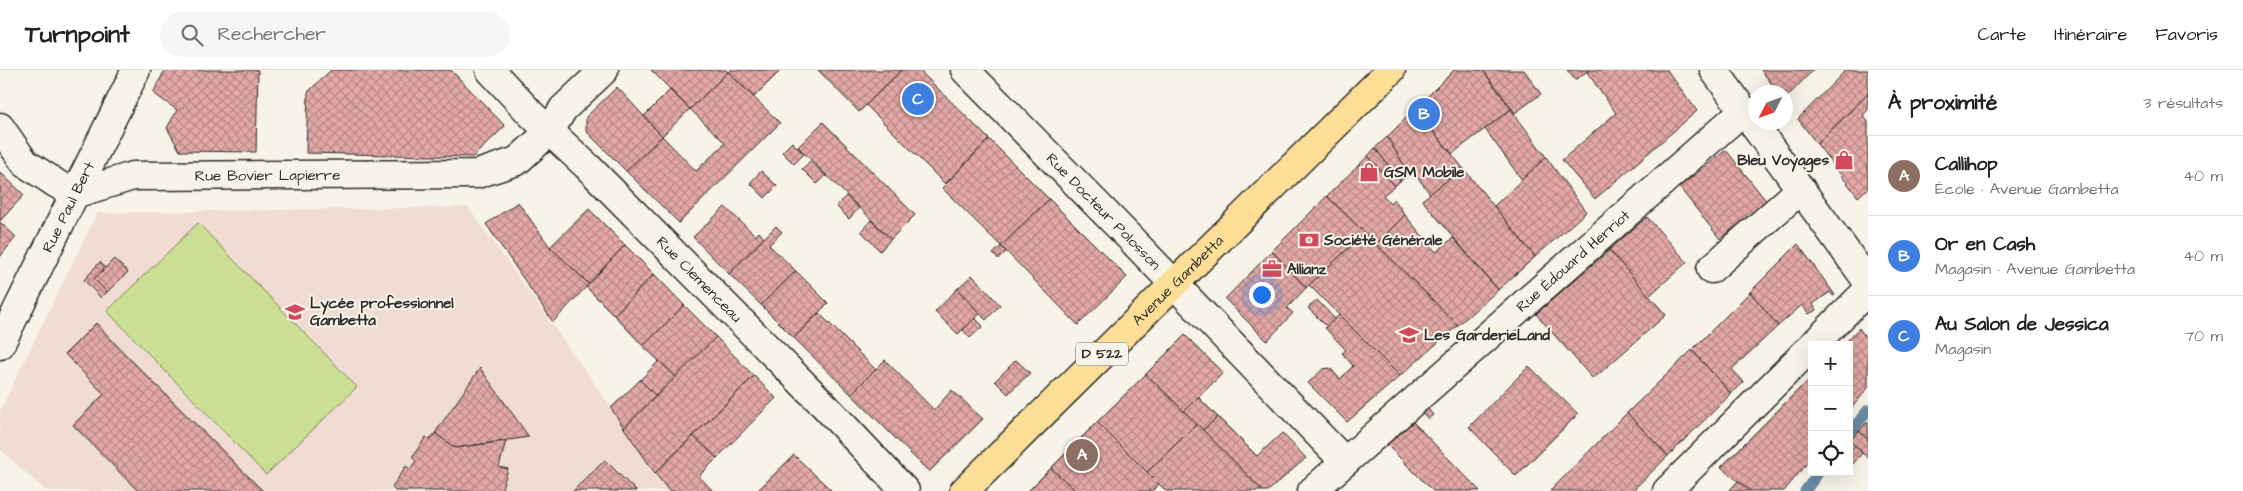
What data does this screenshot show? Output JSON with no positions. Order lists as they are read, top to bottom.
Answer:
{
  "streets": {
    "main road": ["Avenue Gambetta", "D 522"],
    "street": [
      "Rue Bovier Lapierre",
      "Rue Paul Bert",
      "Rue Docteur Polosson",
      "Rue Édouard Herriot",
      "Rue Clemenceau"
    ]
  },
  "crossings": [
    ["Rue Bovier Lapierre", "Rue Paul Bert"],
    ["Rue Bovier Lapierre", "Rue Clemenceau"],
    ["Rue Docteur Polosson", "Rue Édouard Herriot"],
    ["Rue Docteur Polosson", "Avenue Gambetta"]
  ],
  "places": {
    "shop": ["Bleu Voyages", "GSM Mobile"],
    "bank": ["Société Générale"],
    "office": ["Allianz"],
    "school or university": ["Lycée professionnel Gambetta", "Les GarderieLand"]
  },
  "north": "bottom left",
  "page": {
    "header": "Turnpoint",
    "search": "Rechercher",
    "nav": ["Carte", "Itinéraire", "Favoris"],
    "heading": ["À proximité", "3 résultats"],
    "pins": ["C", "B", "A"],
    "list": [
      {
        "mark": "A",
        "name": "Callihop",
        "note": "École · Avenue Gambetta",
        "value": "40 m"
      },
      {
        "mark": "B",
        "name": "Or en Cash",
        "note": "Magasin · Avenue Gambetta",
        "value": "40 m"
      },
      {
        "mark": "C",
        "name": "Au Salon de Jessica",
        "note": "Magasin",
        "value": "70 m"
      }
    ],
    "map_buttons": ["+", "−"]
  }
}
